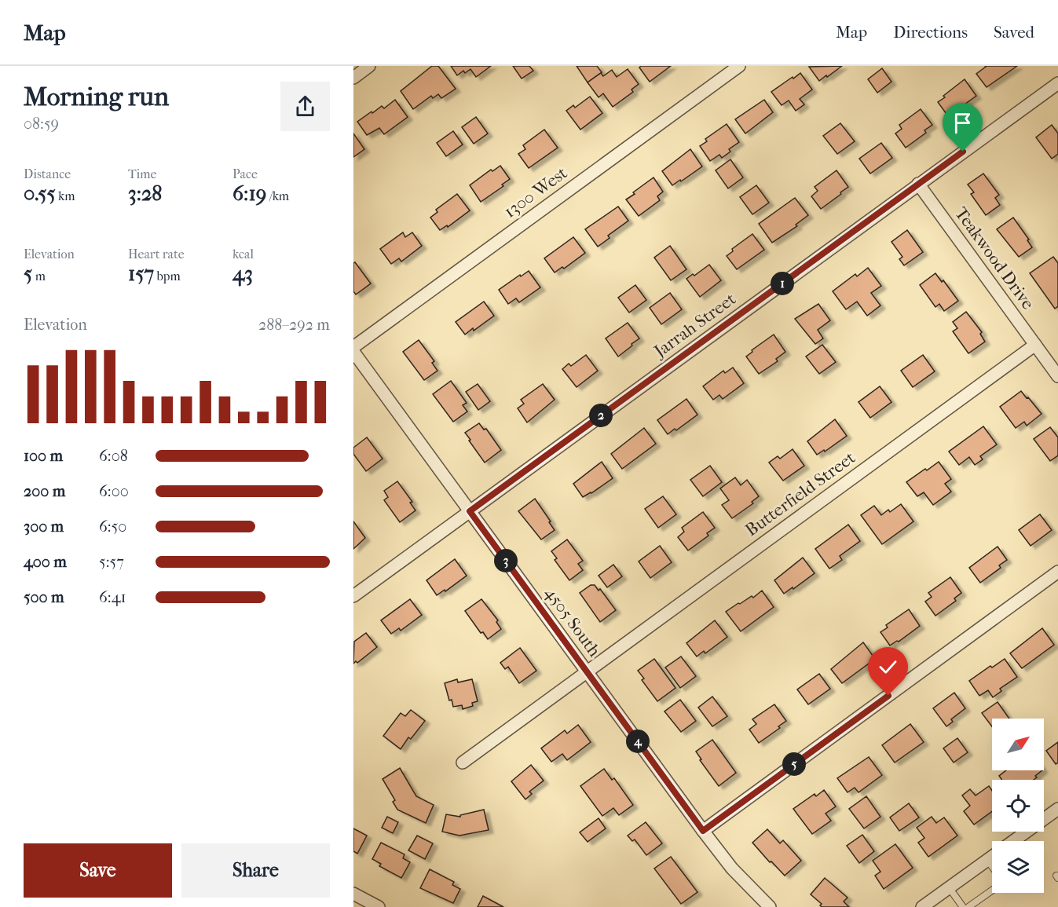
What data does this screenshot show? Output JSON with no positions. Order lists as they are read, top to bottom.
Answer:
{
  "streets": {
    "street": [
      "1300 West",
      "Teakwood Drive",
      "Jarrah Street",
      "Butterfield Street",
      "4505 South"
    ]
  },
  "crossings": [
    ["Teakwood Drive", "Jarrah Street"],
    ["Teakwood Drive", "Butterfield Street"],
    ["Jarrah Street", "4505 South"],
    ["Butterfield Street", "4505 South"]
  ],
  "north": "top right",
  "page": {
    "header": "Map",
    "nav": ["Map", "Directions", "Saved"],
    "heading": ["Morning run", "08:59"],
    "stats": [
      ["Distance", "0.55 km"],
      ["Time", "3:28"],
      ["Pace", "6:19 /km"],
      ["Elevation", "5 m"],
      ["Heart rate", "157 bpm"],
      ["kcal", "43"]
    ],
    "pins": [
      "1",
      "2",
      "3",
      "4",
      "5"
    ],
    "chart": ["Elevation", "288–292 m"],
    "list": [
      {
        "name": "100 m",
        "note": "6:08"
      },
      {
        "name": "200 m",
        "note": "6:00"
      },
      {
        "name": "300 m",
        "note": "6:50"
      },
      {
        "name": "400 m",
        "note": "5:57"
      },
      {
        "name": "500 m",
        "note": "6:41"
      }
    ],
    "buttons": ["Save", "Share"]
  }
}
